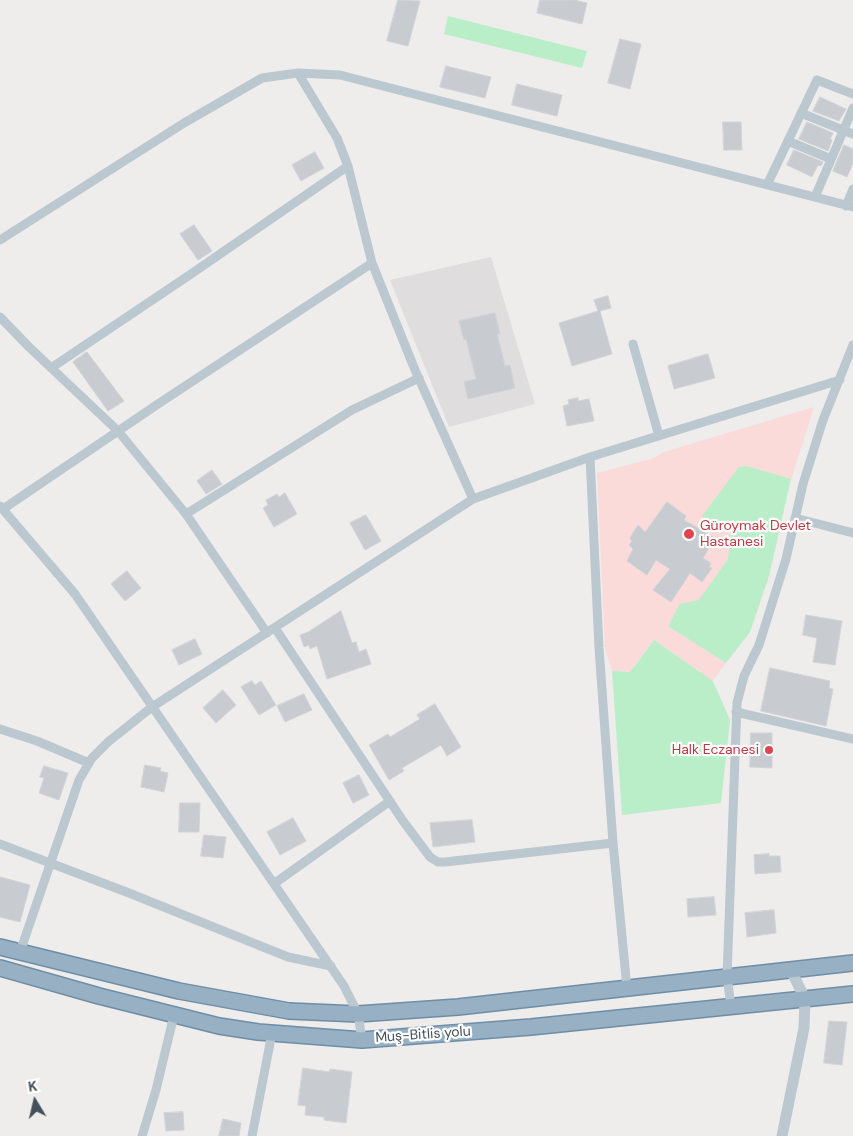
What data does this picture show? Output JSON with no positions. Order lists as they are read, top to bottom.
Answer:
{
  "streets": {
    "highway": ["Muş-Bitlis yolu"]
  },
  "places": ["Güroymak Devlet Hastanesi", "Halk Eczanesi"],
  "north": "top"
}
